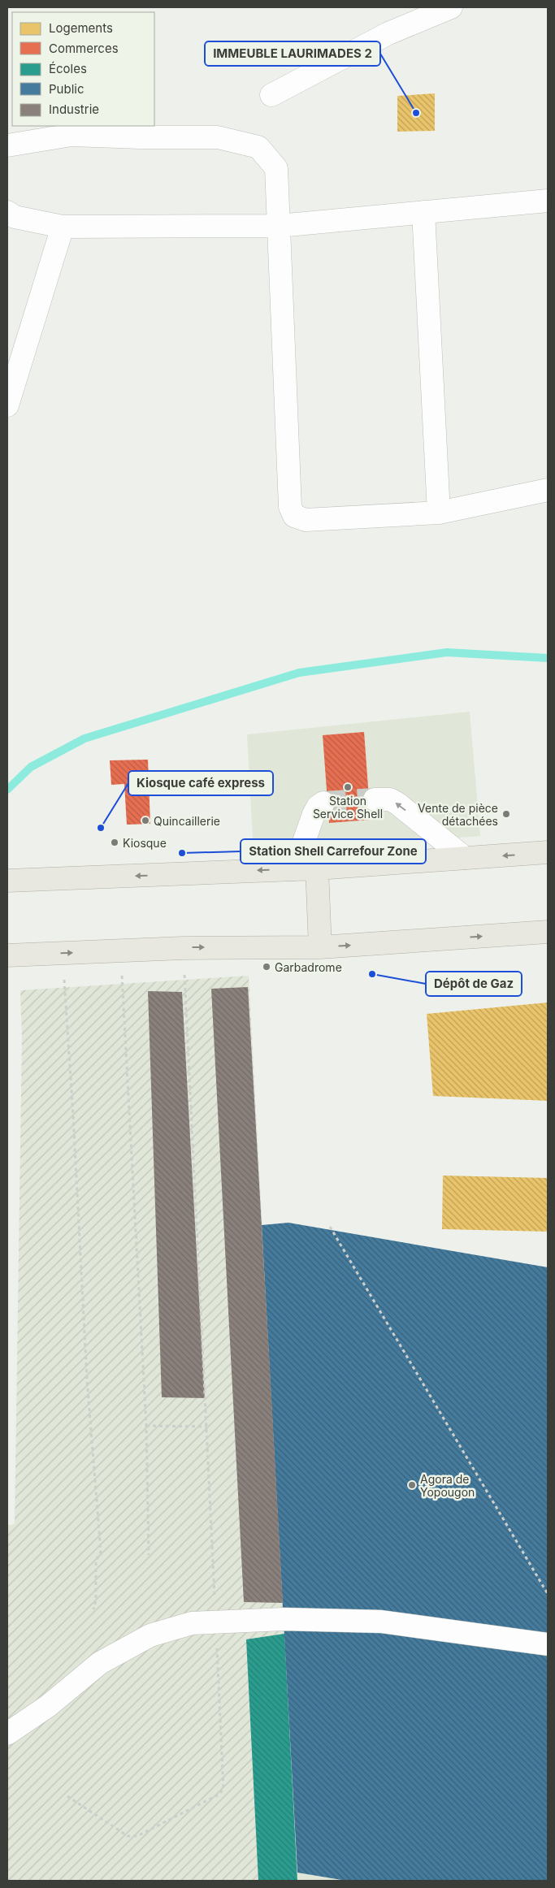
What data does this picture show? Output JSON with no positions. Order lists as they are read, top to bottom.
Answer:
{
  "places": [
    "IMMEUBLE LAURIMADES 2",
    "Station Service Shell",
    "Vente de pièce détachées",
    "Quincaillerie",
    "Kiosque café express",
    "Kiosque",
    "Station Shell Carrefour Zone",
    "Garbadrome",
    "Dépôt de Gaz",
    "Agora de Yopougon"
  ],
  "legend": [
    "Logements",
    "Commerces",
    "Écoles",
    "Public",
    "Industrie"
  ]
}
